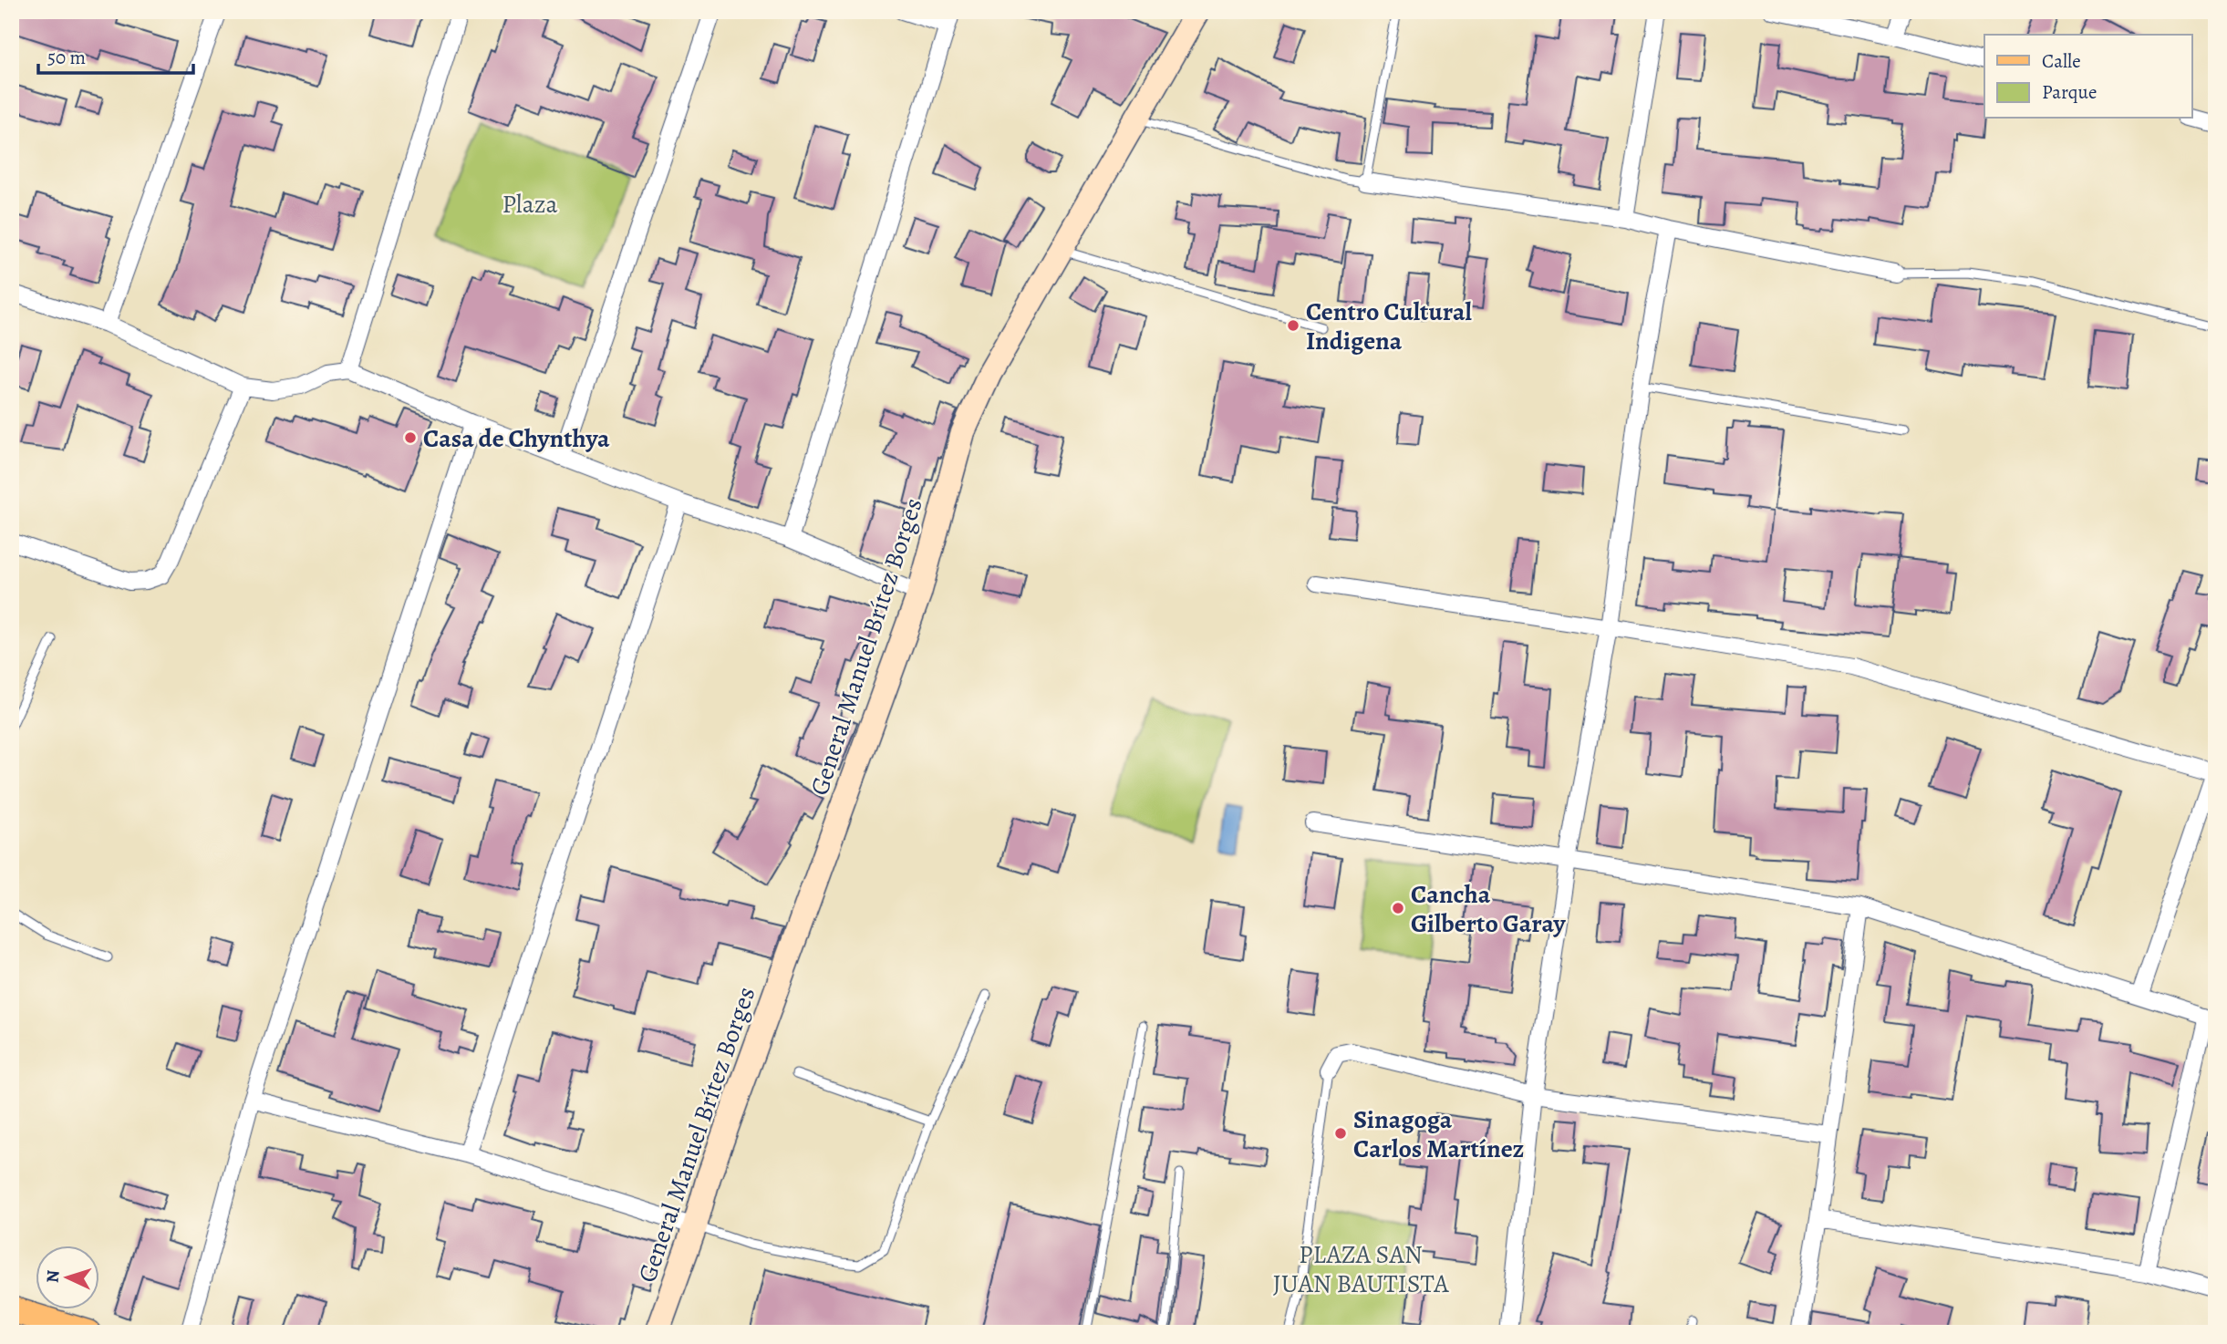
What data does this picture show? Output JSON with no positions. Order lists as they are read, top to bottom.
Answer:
{
  "streets": {
    "street": ["General Manuel Brítez Borges"]
  },
  "parks": ["Plaza", "PLAZA SAN JUAN BAUTISTA"],
  "places": [
    "Centro Cultural Indigena",
    "Casa de Chynthya",
    "Cancha Gilberto Garay",
    "Sinagoga Carlos Martínez"
  ],
  "legend": ["Calle", "Parque"],
  "scale_bar": "50 m",
  "north": "left"
}
